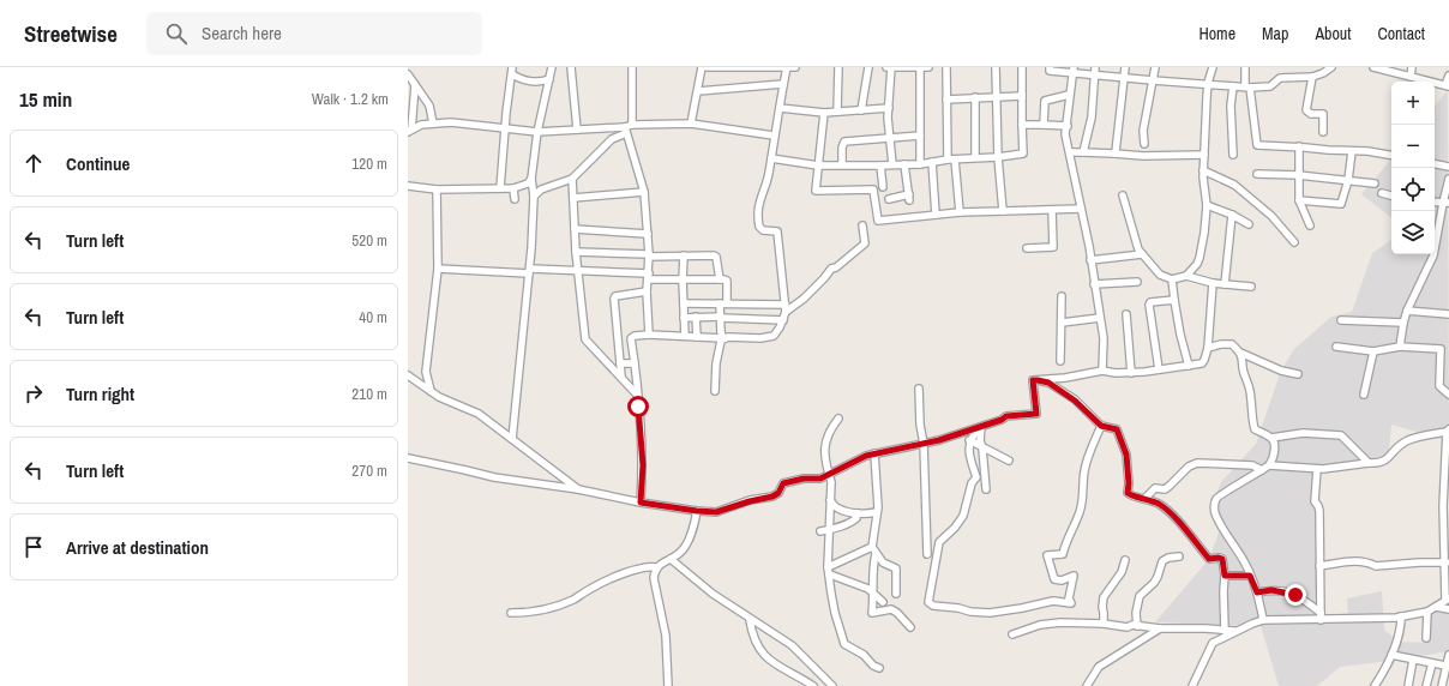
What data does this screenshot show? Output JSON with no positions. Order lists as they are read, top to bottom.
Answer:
{
  "page": {
    "header": "Streetwise",
    "search": "Search here",
    "nav": [
      "Home",
      "Map",
      "About",
      "Contact"
    ],
    "heading": ["15 min", "Walk · 1.2 km"],
    "map_buttons": ["+", "−"],
    "list": [
      ["Continue", "120 m"],
      ["Turn left", "520 m"],
      ["Turn left", "40 m"],
      ["Turn right", "210 m"],
      ["Turn left", "270 m"],
      "Arrive at destination"
    ]
  }
}
